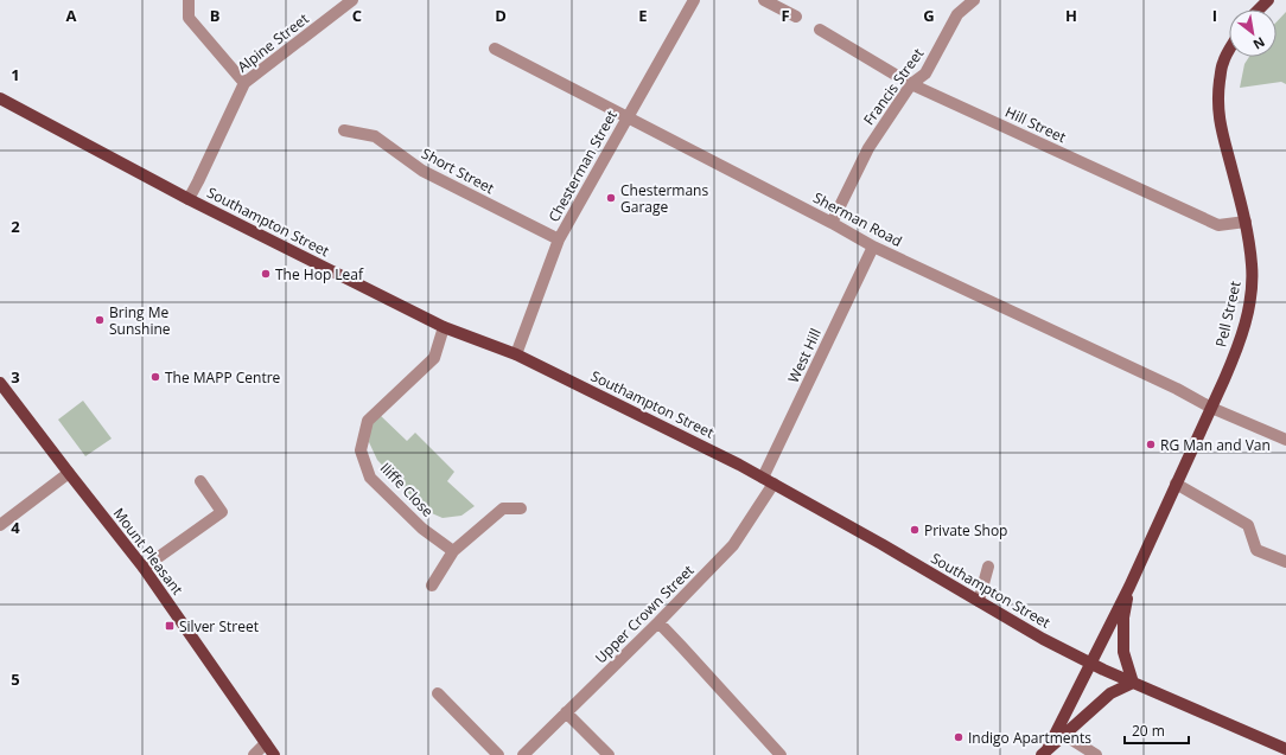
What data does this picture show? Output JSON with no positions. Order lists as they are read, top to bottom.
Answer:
{
  "streets": {
    "main road": ["Southampton Street", "Pell Street", "Mount Pleasant"],
    "street": [
      "Alpine Street",
      "Francis Street",
      "Hill Street",
      "Chesterman Street",
      "Short Street",
      "Sherman Road",
      "West Hill",
      "Iliffe Close",
      "Upper Crown Street"
    ]
  },
  "crossings": [
    ["Alpine Street", "Southampton Street"],
    ["Francis Street", "Hill Street"],
    ["Francis Street", "Sherman Road"],
    ["Hill Street", "Pell Street"],
    ["Chesterman Street", "Short Street"],
    ["Chesterman Street", "Sherman Road"],
    ["Chesterman Street", "Southampton Street"],
    ["Sherman Road", "Pell Street"],
    ["Sherman Road", "West Hill"],
    ["Southampton Street", "Pell Street"],
    ["Southampton Street", "West Hill"],
    ["Southampton Street", "Iliffe Close"],
    ["Southampton Street", "Upper Crown Street"],
    ["West Hill", "Upper Crown Street"]
  ],
  "places": {
    "other": [
      "Chestermans Garage",
      "The Hop Leaf",
      "Bring Me Sunshine",
      "The MAPP Centre",
      "RG Man and Van",
      "Private Shop",
      "Indigo Apartments"
    ],
    "transit": ["Silver Street"]
  },
  "scale_bar": "20 m",
  "north": "bottom right",
  "grid": {
    "columns": [
      "A",
      "B",
      "C",
      "D",
      "E",
      "F",
      "G",
      "H",
      "I"
    ],
    "rows": [
      "1",
      "2",
      "3",
      "4",
      "5"
    ]
  }
}
